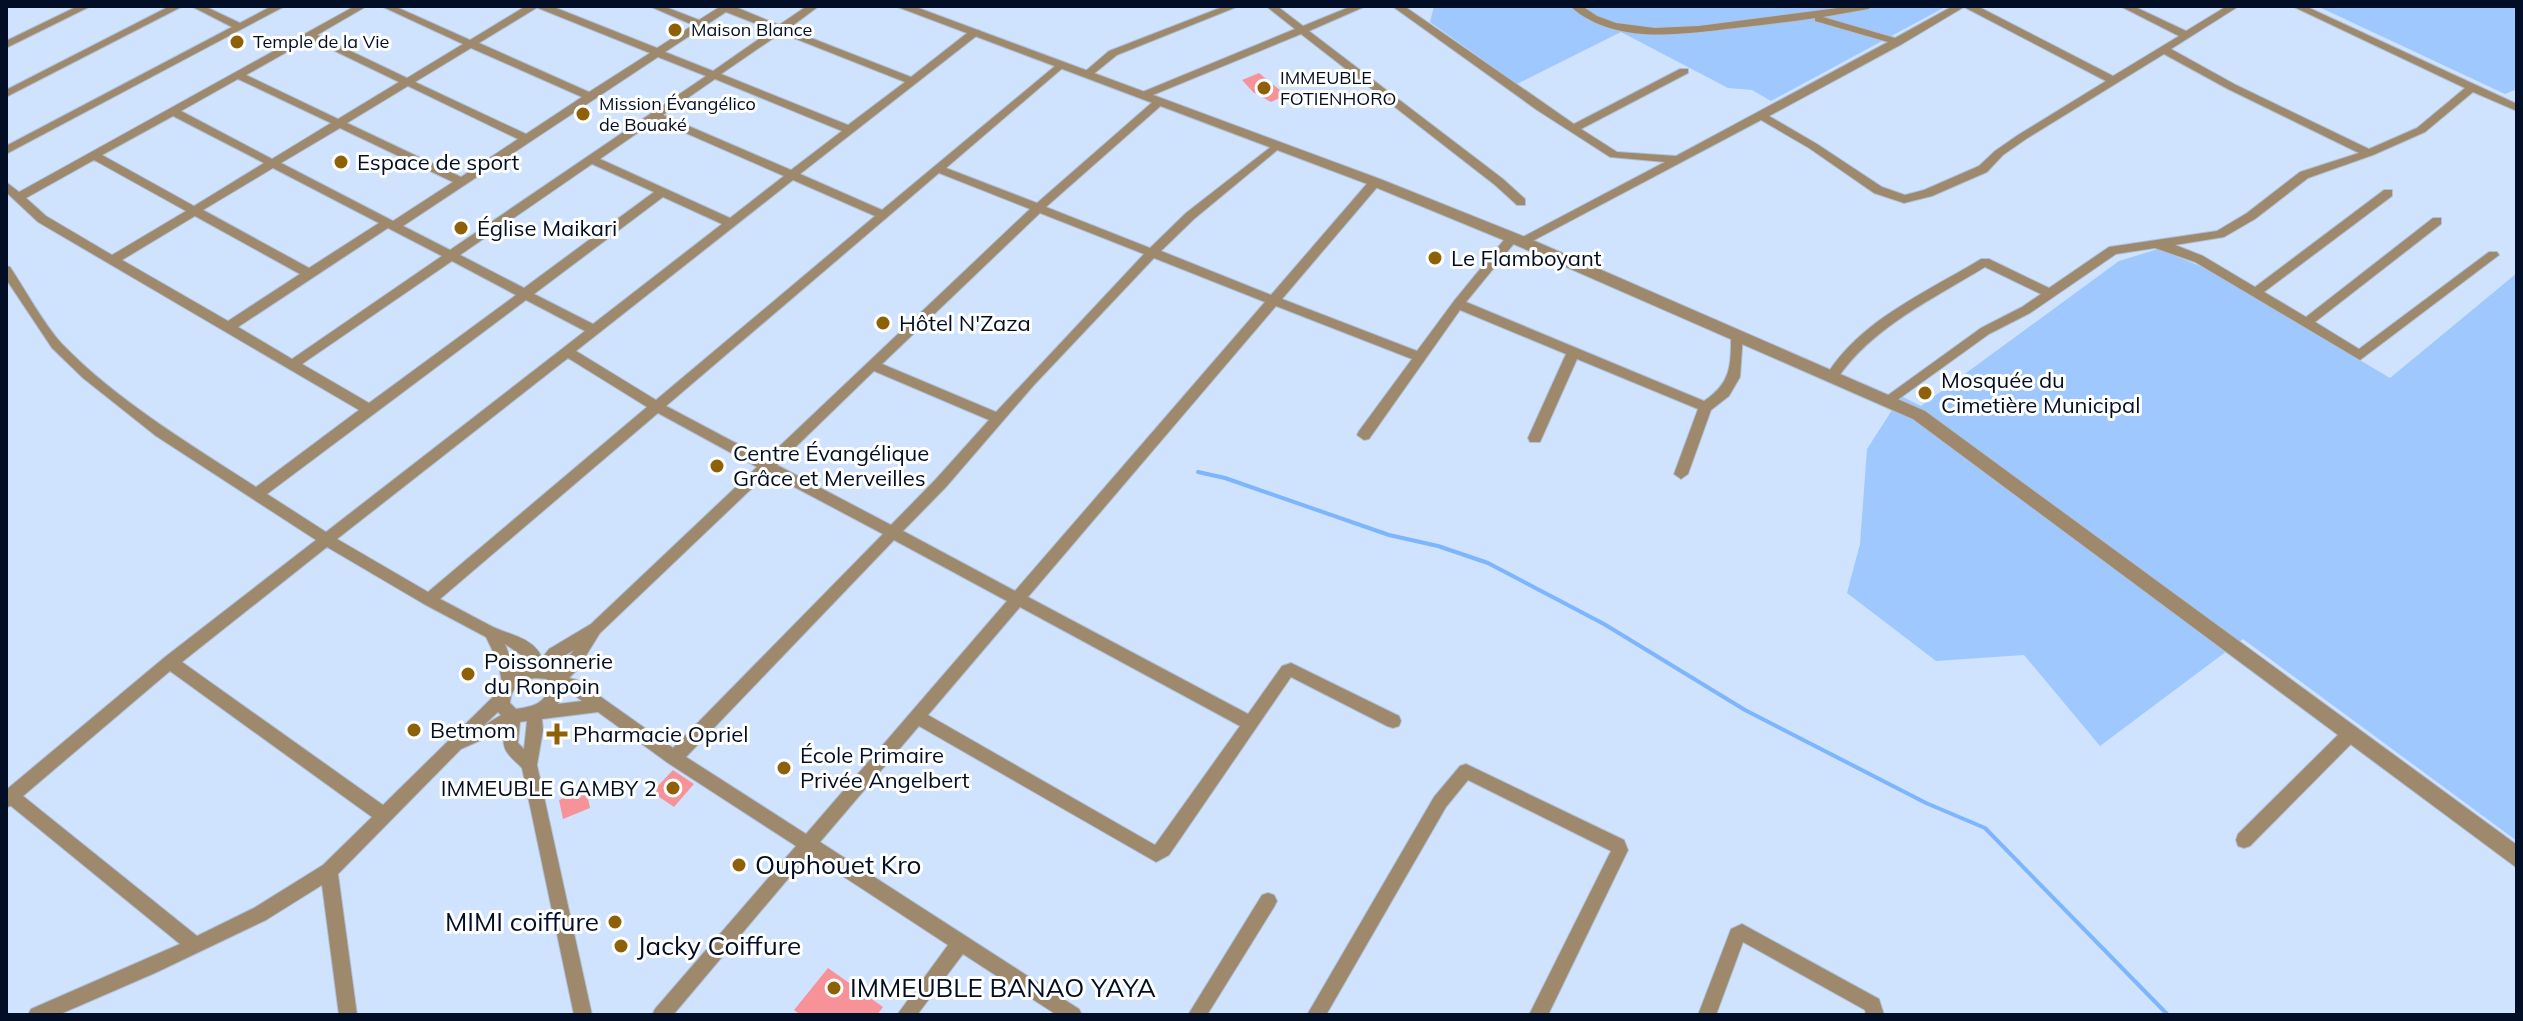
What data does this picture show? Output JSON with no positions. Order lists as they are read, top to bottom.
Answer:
{
  "places": {
    "other": [
      "Maison Blance",
      "Temple de la Vie",
      "IMMEUBLE FOTIENHORO",
      "Mission Évangélico de Bouaké",
      "Espace de sport",
      "Église Maikari",
      "Le Flamboyant",
      "Hôtel N'Zaza",
      "Mosquée du Cimetière Municipal",
      "Centre Évangélique Grâce et Merveilles",
      "Poissonnerie du Ronpoin",
      "Betmom",
      "École Primaire Privée Angelbert",
      "IMMEUBLE GAMBY 2",
      "Ouphouet Kro",
      "MIMI coiffure",
      "Jacky Coiffure",
      "IMMEUBLE BANAO YAYA"
    ],
    "health": ["Pharmacie Opriel"]
  }
}
